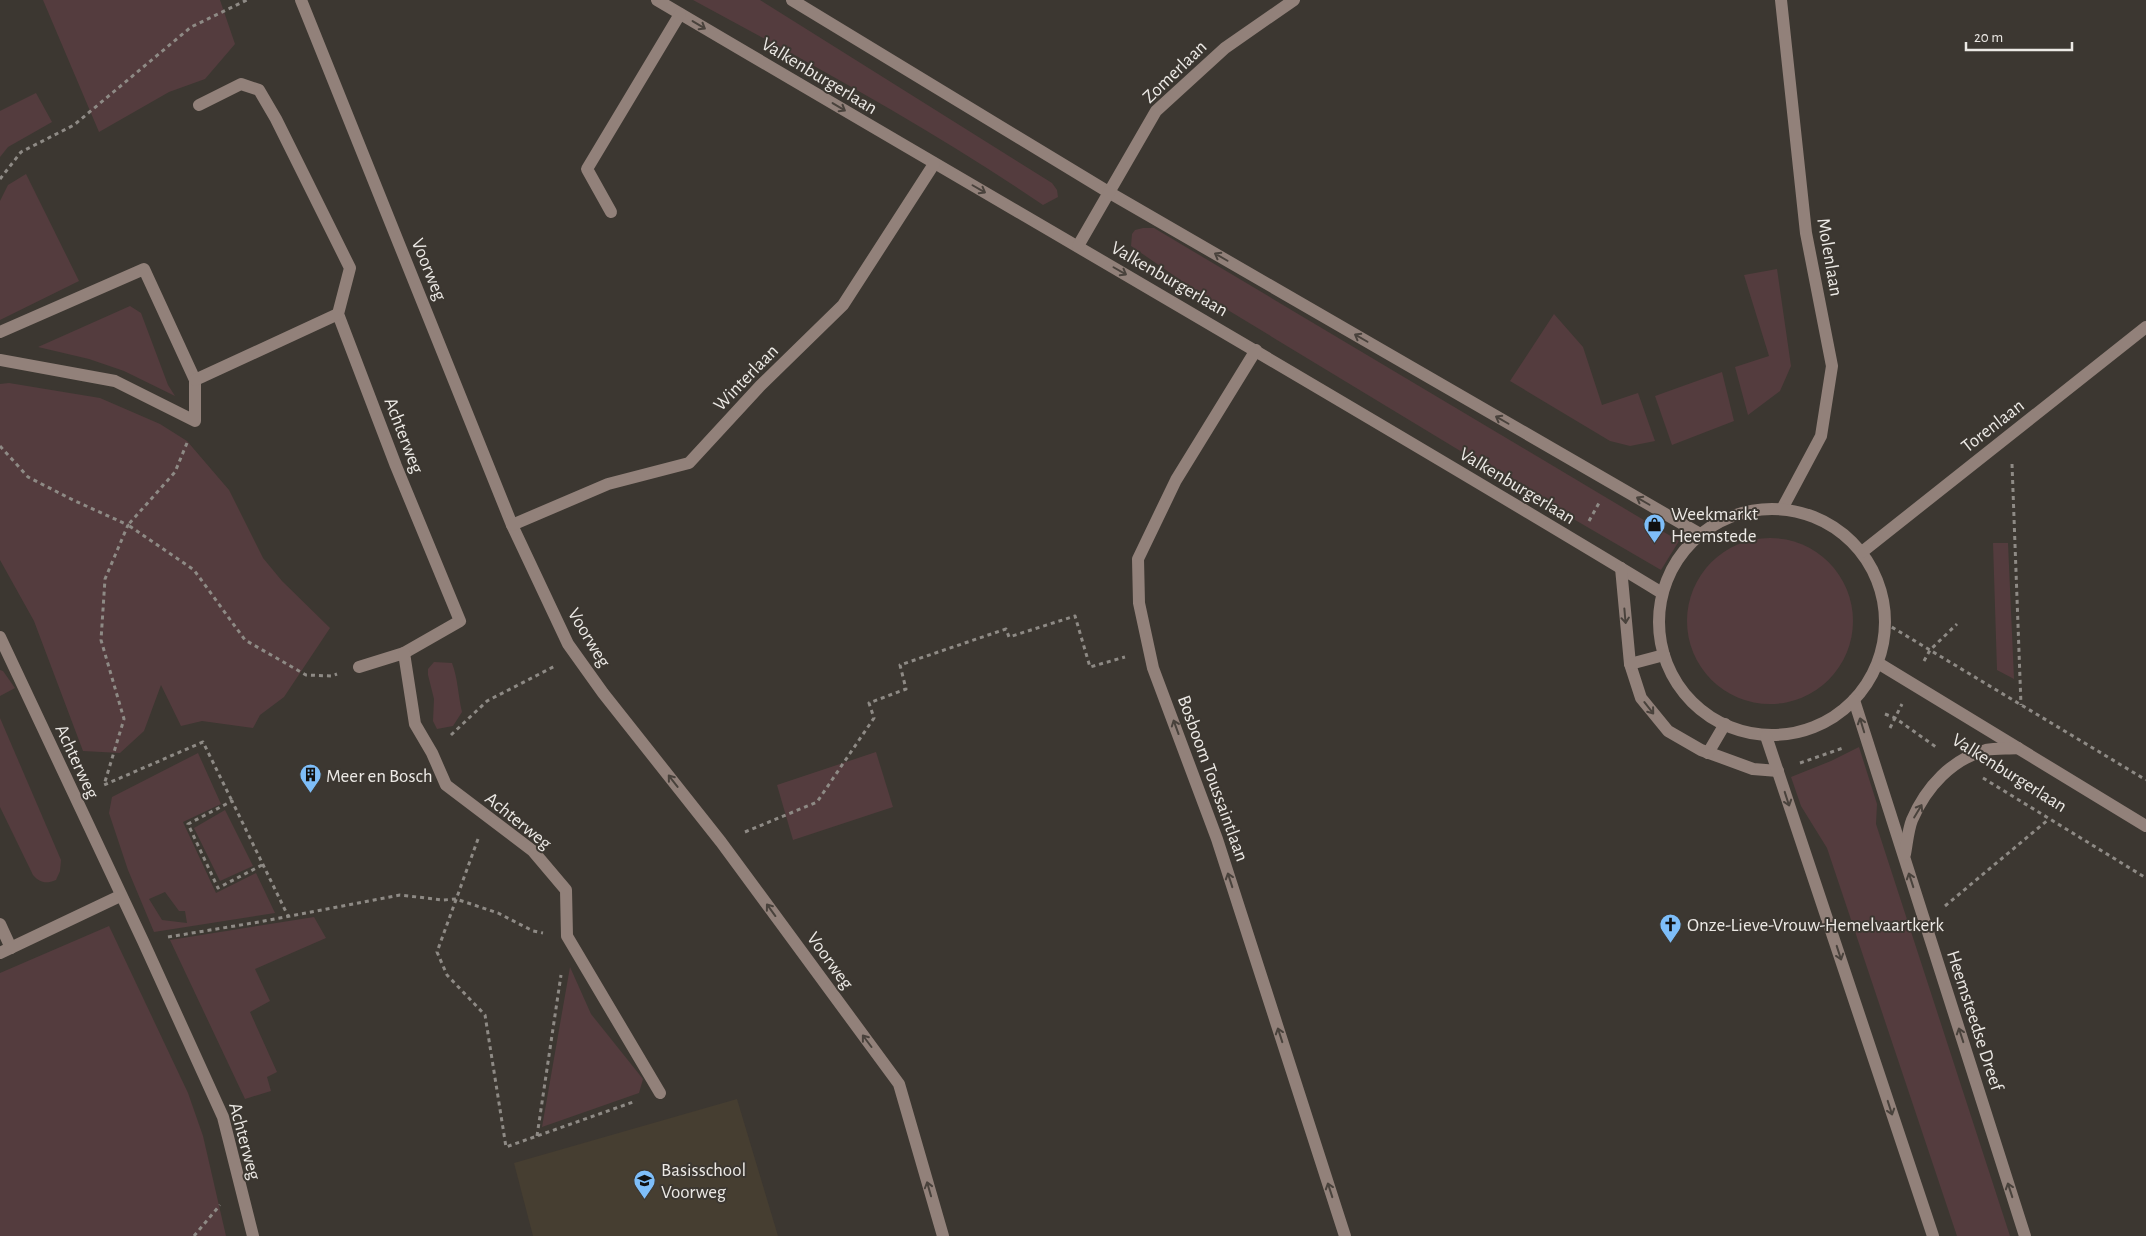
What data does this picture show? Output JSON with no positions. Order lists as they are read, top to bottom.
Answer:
{
  "streets": {
    "street": [
      "Zomerlaan",
      "Valkenburgerlaan",
      "Molenlaan",
      "Voorweg",
      "Winterlaan",
      "Torenlaan",
      "Achterweg",
      "Bosboom Toussaintlaan",
      "Heemsteedse Dreef"
    ]
  },
  "crossings": [
    ["Zomerlaan", "Valkenburgerlaan"],
    ["Valkenburgerlaan", "Winterlaan"],
    ["Valkenburgerlaan", "Bosboom Toussaintlaan"],
    ["Valkenburgerlaan", "Heemsteedse Dreef"],
    ["Voorweg", "Winterlaan"]
  ],
  "one_way": ["Voorweg", "Bosboom Toussaintlaan"],
  "places": {
    "shop": ["Weekmarkt Heemstede"],
    "building": ["Meer en Bosch"],
    "church": ["Onze-Lieve-Vrouw-Hemelvaartkerk"],
    "school or university": ["Basisschool Voorweg"]
  },
  "scale_bar": "20 m"
}
